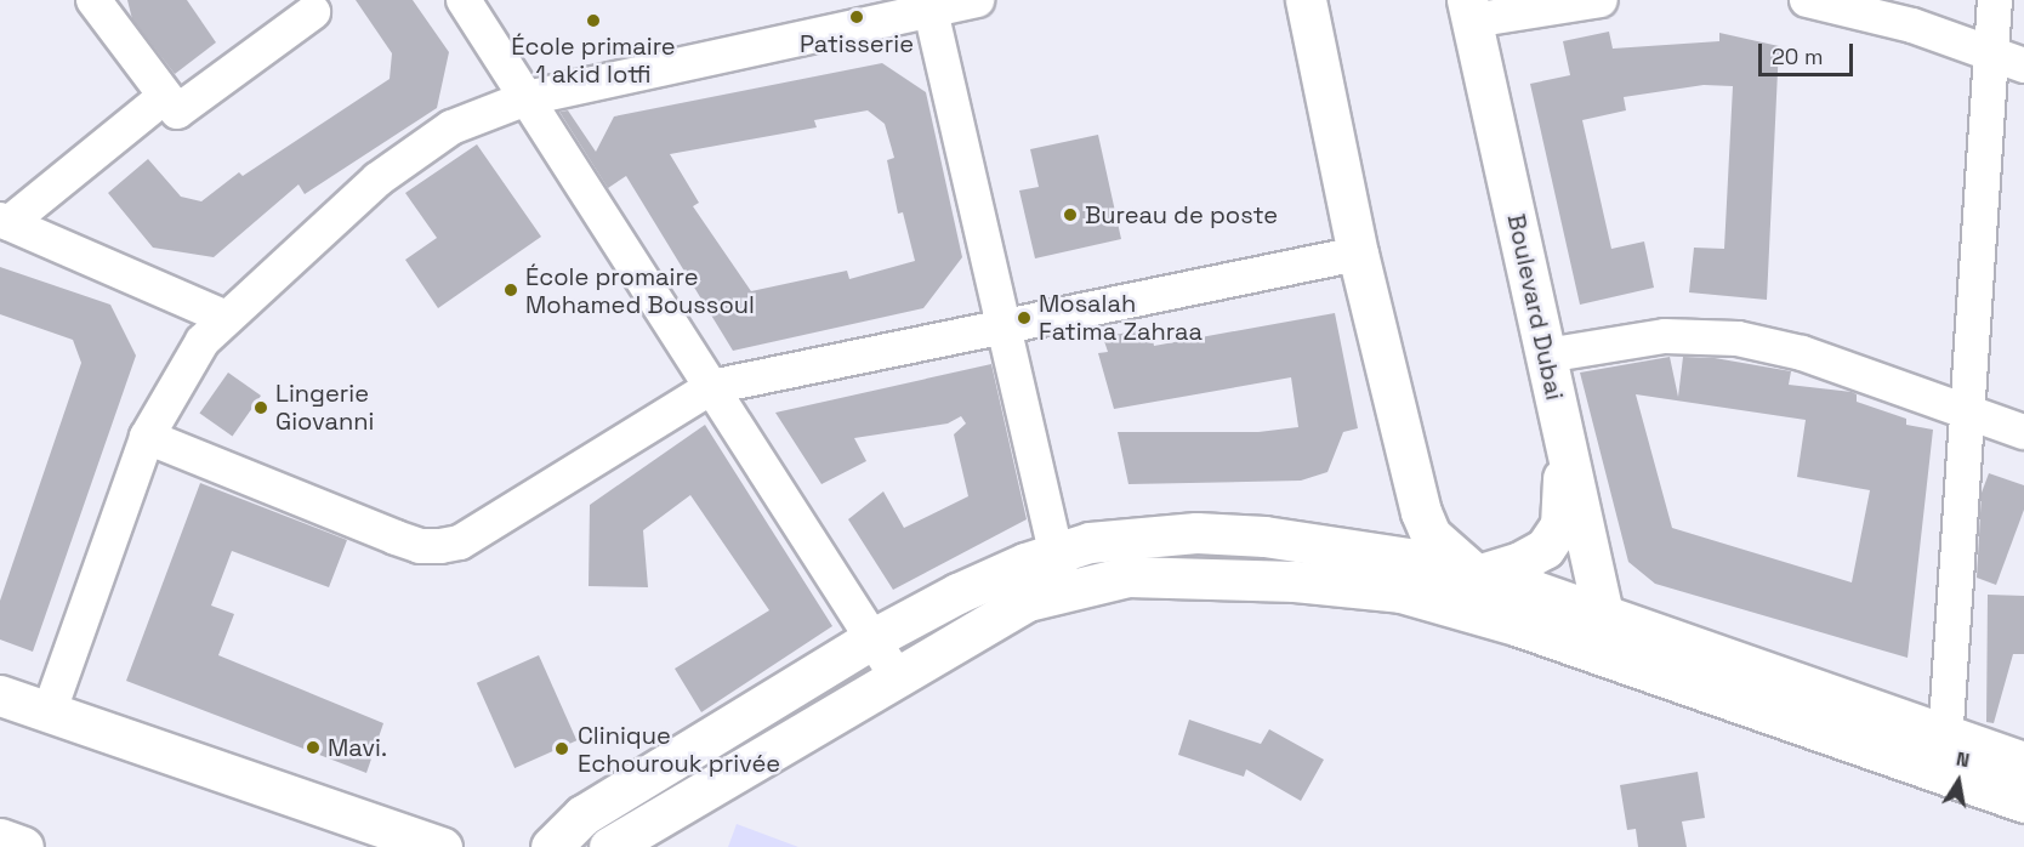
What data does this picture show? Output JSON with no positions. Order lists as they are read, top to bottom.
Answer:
{
  "streets": {
    "street": ["Boulevard Dubai"]
  },
  "places": [
    "Patisserie",
    "École primaire 1 akid lotfi",
    "Bureau de poste",
    "École promaire Mohamed Boussoul",
    "Mosalah Fatima Zahraa",
    "Lingerie Giovanni",
    "Mavi.",
    "Clinique Echourouk privée"
  ],
  "scale_bar": "20 m",
  "north": "top"
}
